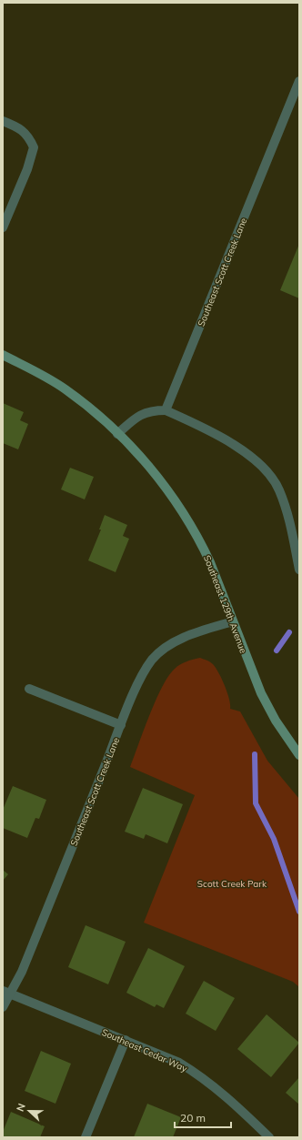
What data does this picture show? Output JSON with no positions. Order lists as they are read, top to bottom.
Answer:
{
  "streets": {
    "main road": ["Southeast 129th Avenue"],
    "street": ["Southeast Scott Creek Lane", "Southeast Cedar Way"]
  },
  "crossings": [
    ["Southeast Scott Creek Lane", "Southeast 129th Avenue"],
    ["Southeast Scott Creek Lane", "Southeast Cedar Way"]
  ],
  "parks": ["Scott Creek Park"],
  "scale_bar": "20 m",
  "north": "left"
}
